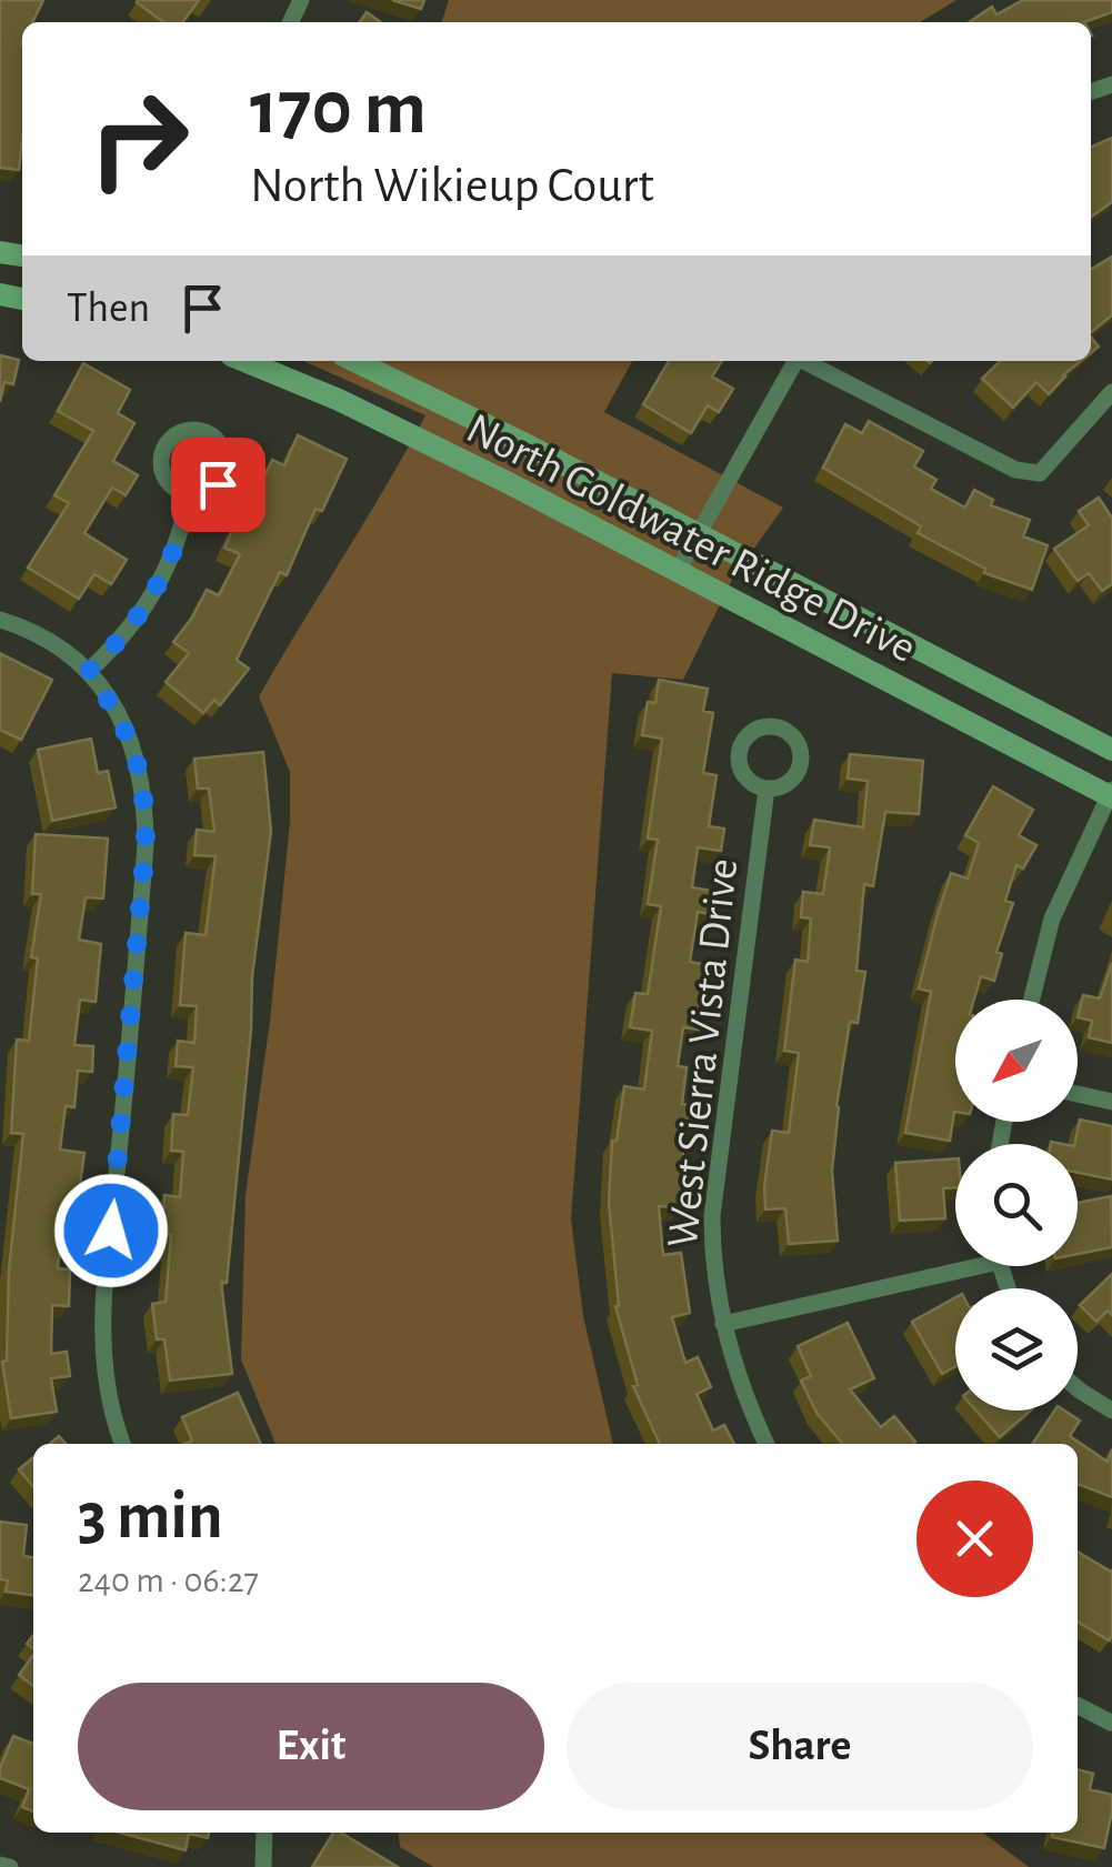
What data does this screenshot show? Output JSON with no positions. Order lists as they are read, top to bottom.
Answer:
{
  "streets": {
    "street": ["North Goldwater Ridge Drive", "West Sierra Vista Drive"]
  },
  "north": "bottom left",
  "page": {
    "turn": ["170 m", "North Wikieup Court"],
    "then": "Then",
    "heading": ["3 min", "240 m · 06:27"],
    "buttons": ["Exit", "Share"]
  }
}
